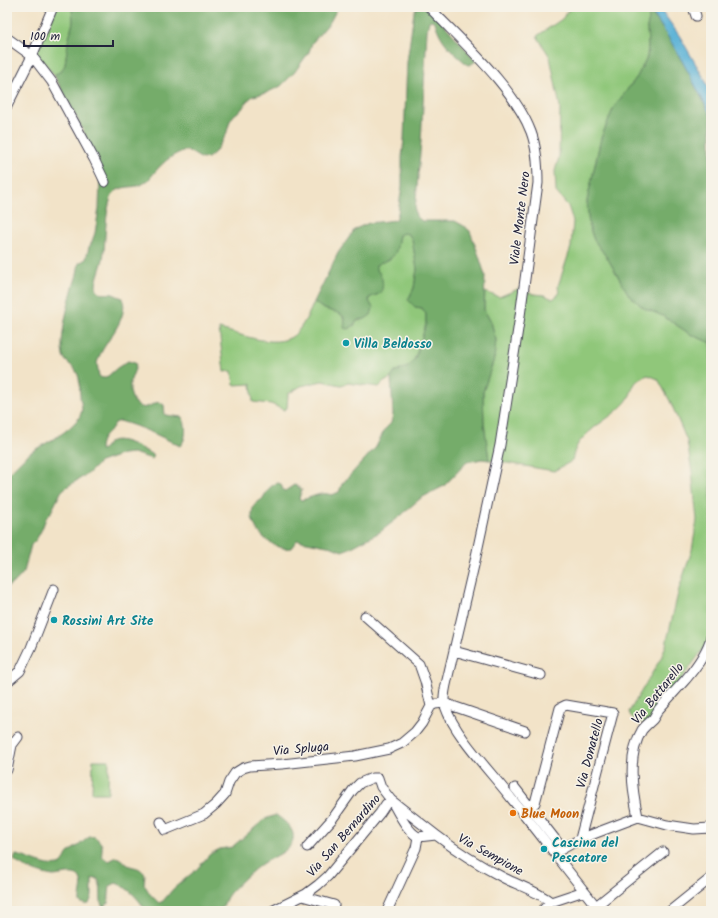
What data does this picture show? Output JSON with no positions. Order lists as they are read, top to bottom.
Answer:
{
  "streets": {
    "street": [
      "Viale Monte Nero",
      "Via Battarello",
      "Via Spluga",
      "Via Donatello",
      "Via San Bernardino",
      "Via Sempione"
    ]
  },
  "crossings": [
    ["Via San Bernardino", "Via Sempione"]
  ],
  "places": [
    "Villa Beldosso",
    "Rossini Art Site",
    "Blue Moon",
    "Cascina del Pescatore"
  ],
  "scale_bar": "100 m"
}
